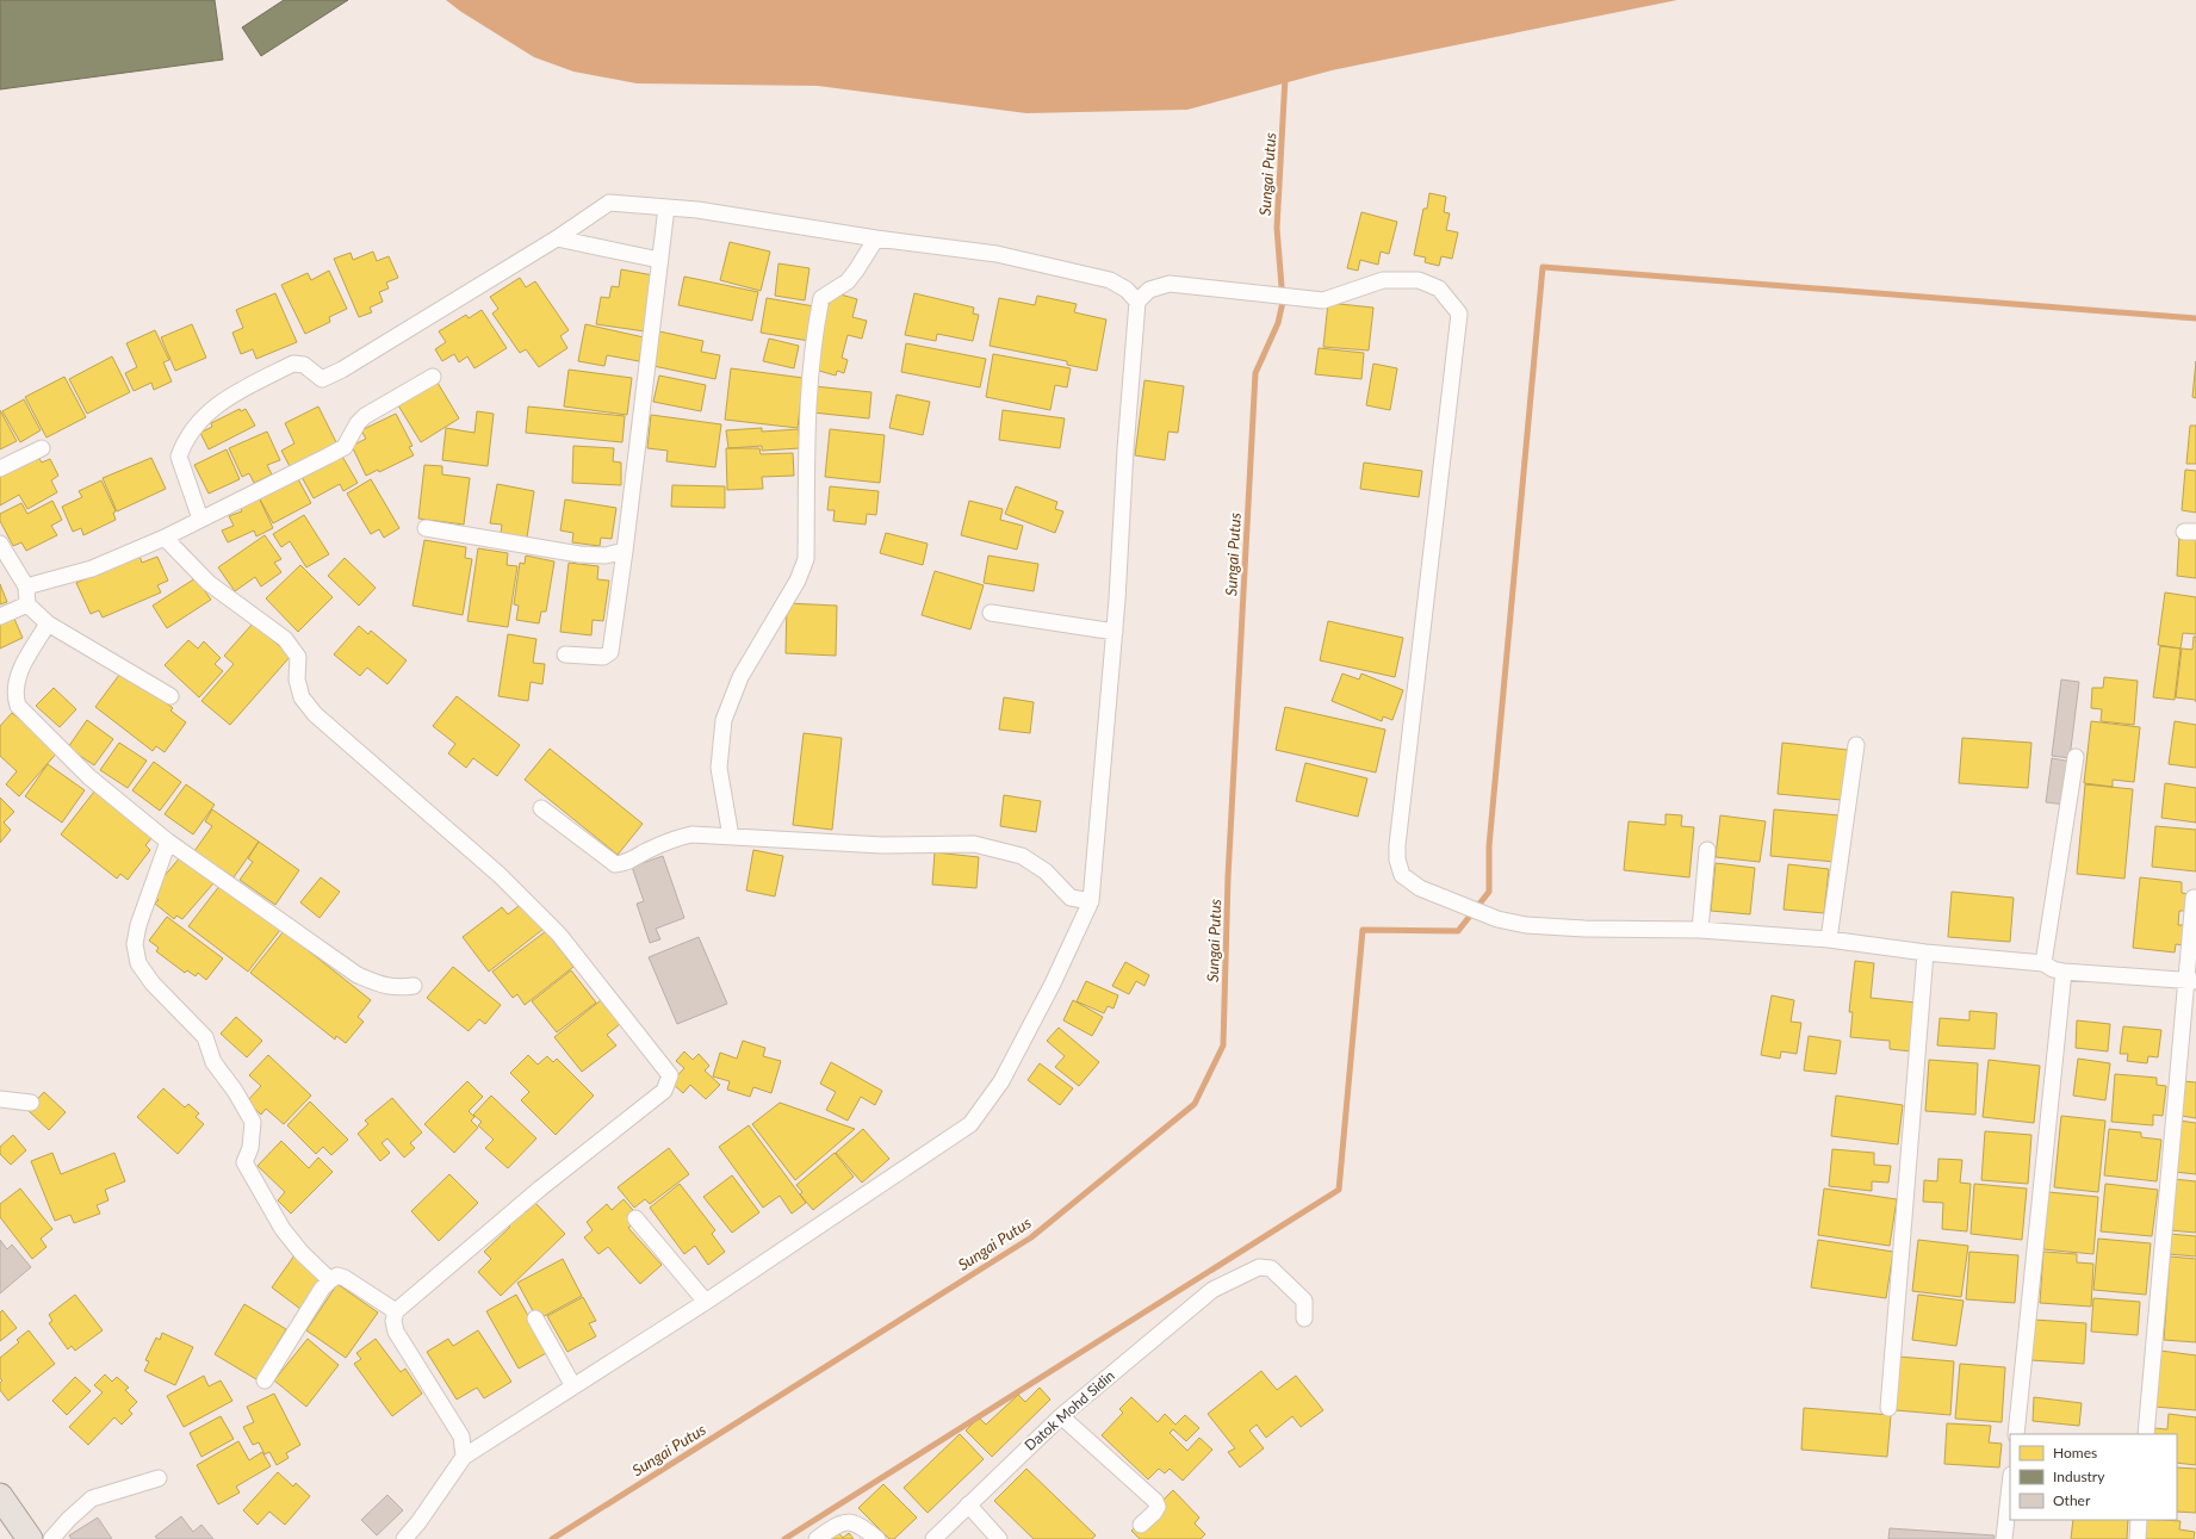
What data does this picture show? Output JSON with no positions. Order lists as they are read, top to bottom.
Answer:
{
  "streets": {
    "street": ["Datok Mohd Sidin"]
  },
  "water": ["Sungai Putus"],
  "legend": ["Homes", "Industry", "Other"]
}
